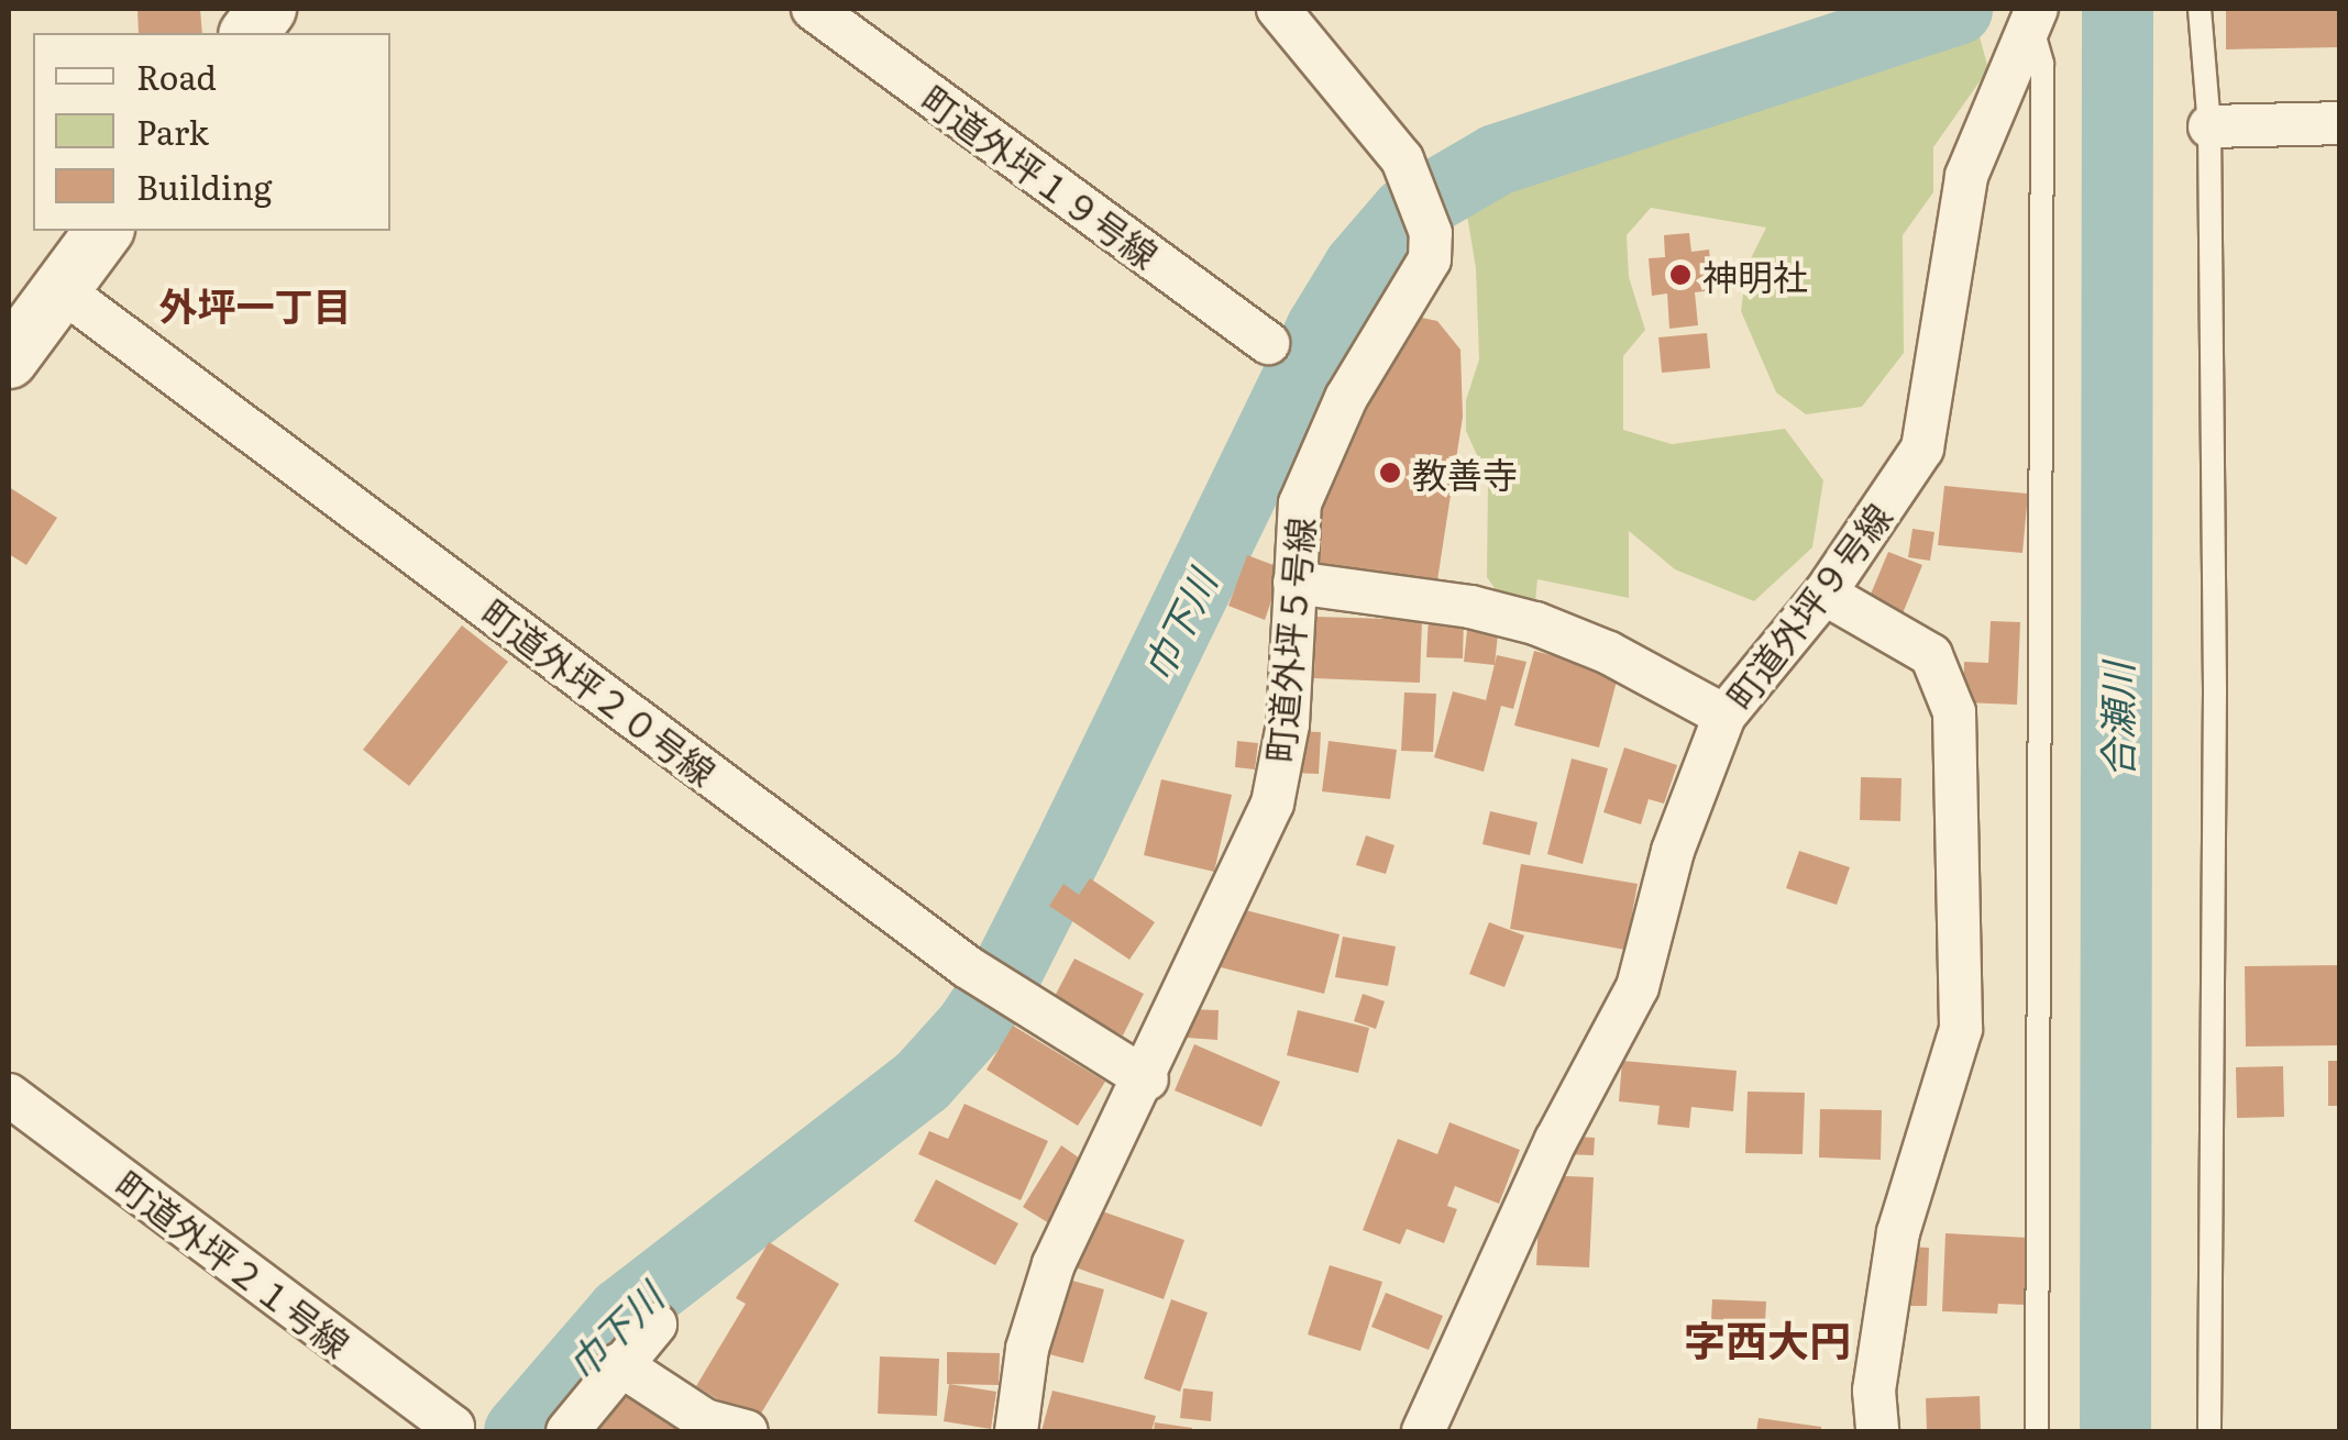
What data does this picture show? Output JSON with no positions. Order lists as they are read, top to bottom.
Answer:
{
  "streets": {
    "street": [
      "町道外坪１９号線",
      "町道外坪９号線",
      "町道外坪５号線",
      "町道外坪２０号線",
      "町道外坪２１号線"
    ]
  },
  "crossings": [
    ["町道外坪５号線", "町道外坪２０号線"]
  ],
  "districts": ["外坪一丁目", "字西大円"],
  "water": ["巾下川", "合瀬川"],
  "places": ["神明社", "教善寺"],
  "legend": ["Road", "Park", "Building"]
}
